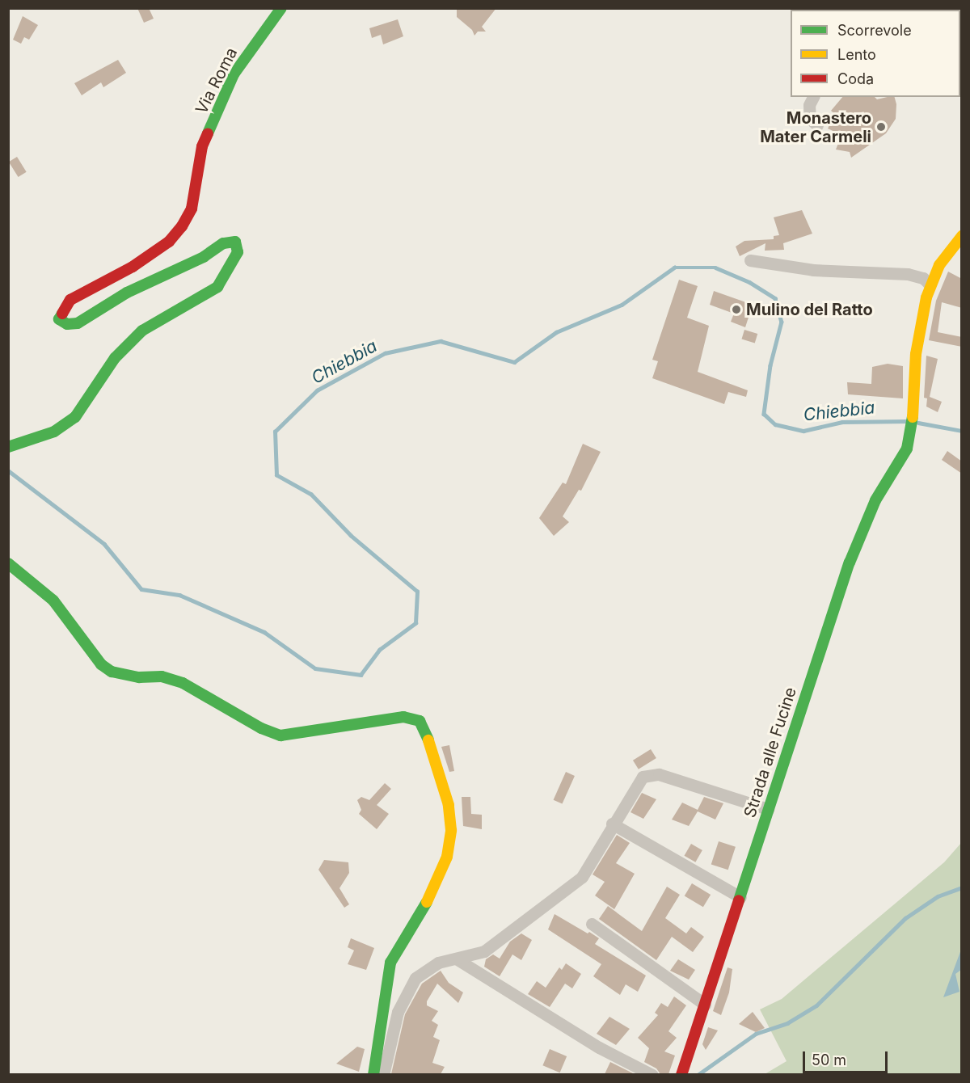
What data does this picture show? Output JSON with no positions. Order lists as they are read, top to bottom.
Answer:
{
  "streets": {
    "street": ["Via Roma", "Strada alle Fucine"]
  },
  "water": ["Chiebbia"],
  "places": ["Monastero Mater Carmeli", "Mulino del Ratto"],
  "legend": ["Scorrevole", "Lento", "Coda"],
  "scale_bar": "50 m"
}
